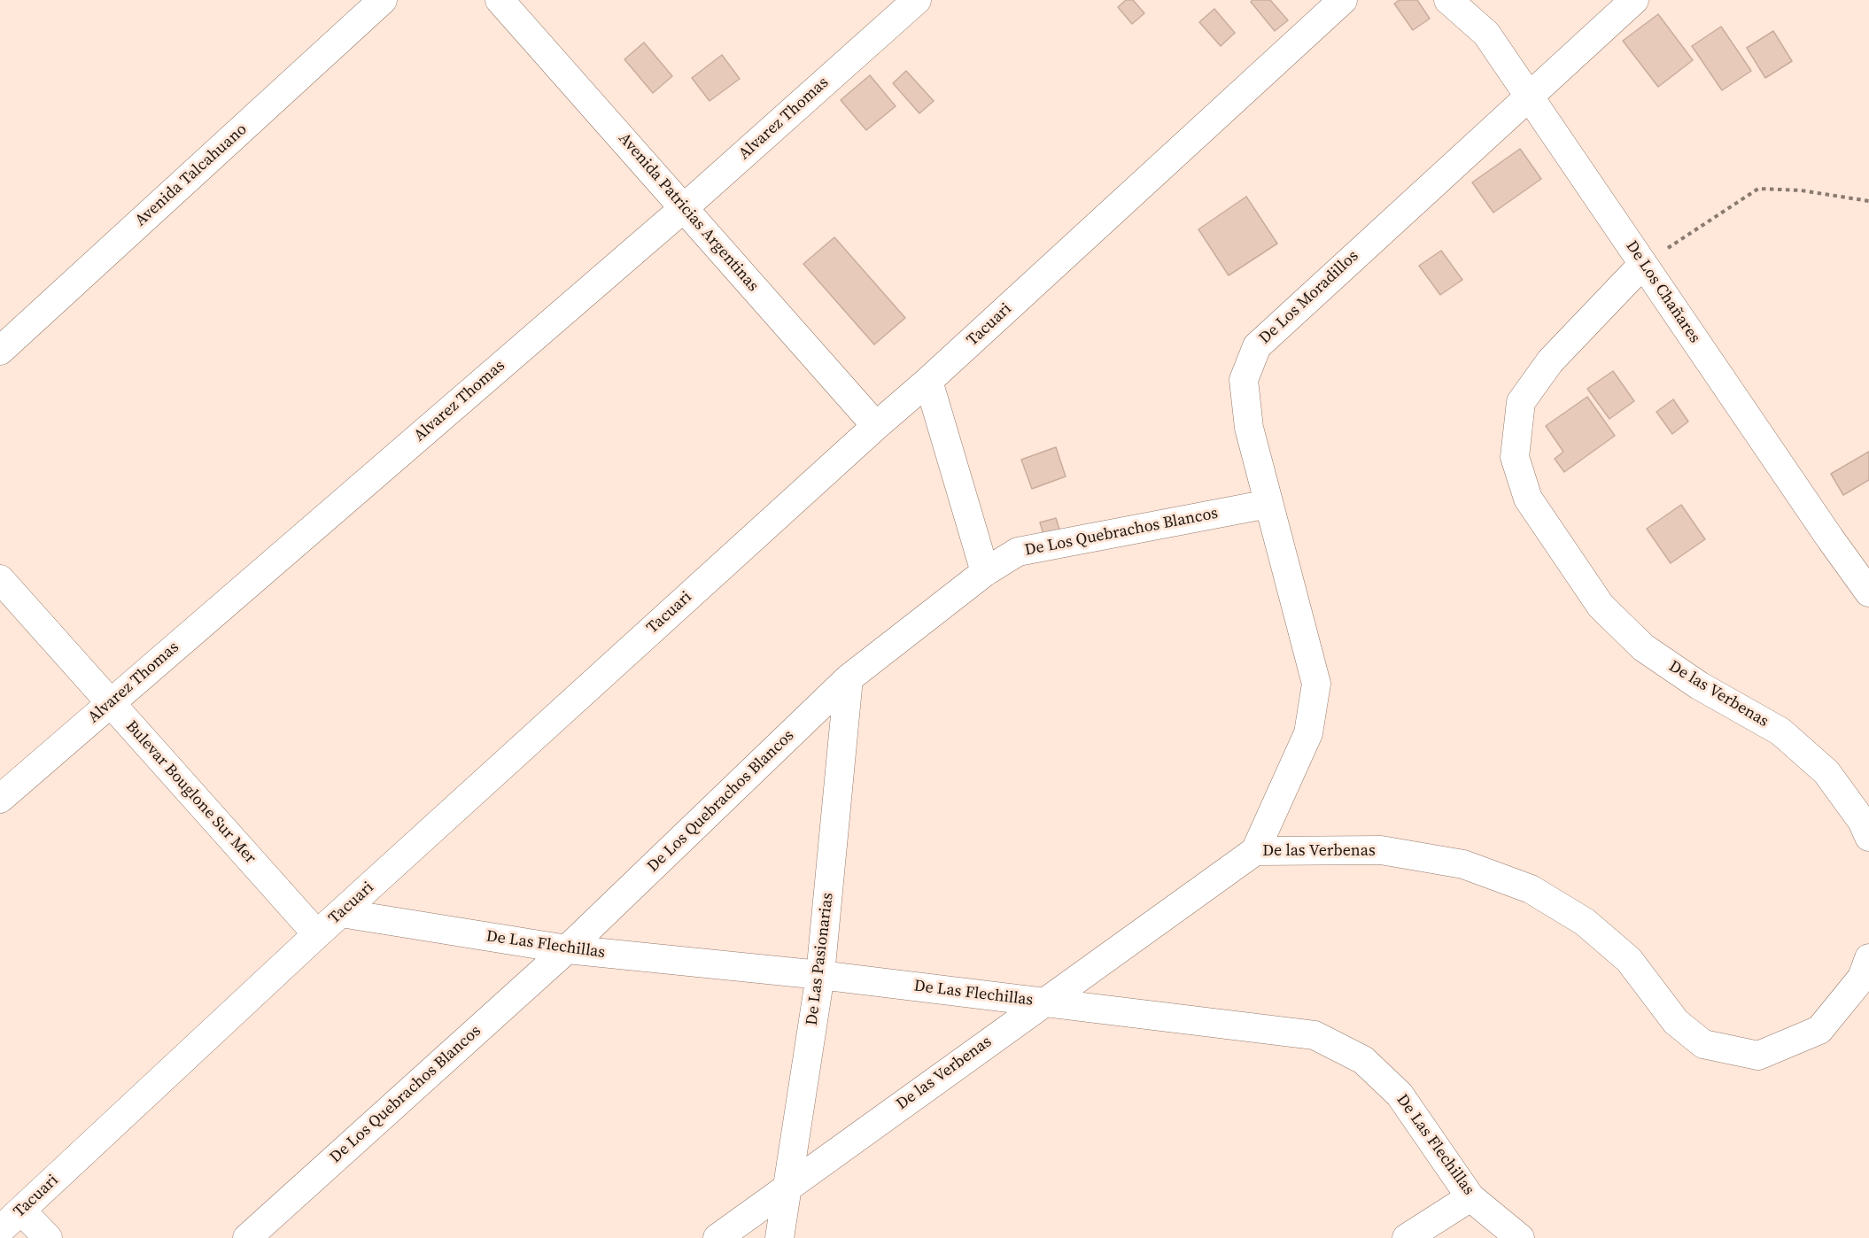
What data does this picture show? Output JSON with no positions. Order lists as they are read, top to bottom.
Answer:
{
  "streets": {
    "street": [
      "Alvarez Thomas",
      "Avenida Talcahuano",
      "Avenida Patricias Argentinas",
      "De Los Chañares",
      "De Los Moradillos",
      "Tacuari",
      "De Los Quebrachos Blancos",
      "De las Verbenas",
      "Bulevar Bouglone Sur Mer",
      "De Las Flechillas",
      "De Las Pasionarias"
    ]
  },
  "crossings": [
    ["Alvarez Thomas", "Avenida Patricias Argentinas"],
    ["Alvarez Thomas", "Bulevar Bouglone Sur Mer"],
    ["Avenida Patricias Argentinas", "Tacuari"],
    ["De Los Chañares", "De Los Moradillos"],
    ["De Los Chañares", "De las Verbenas"],
    ["De Los Moradillos", "De Los Quebrachos Blancos"],
    ["De Los Moradillos", "De las Verbenas"],
    ["Tacuari", "Bulevar Bouglone Sur Mer"],
    ["Tacuari", "De Las Flechillas"],
    ["De Los Quebrachos Blancos", "De Las Flechillas"],
    ["De Los Quebrachos Blancos", "De Las Pasionarias"],
    ["De las Verbenas", "De Las Flechillas"],
    ["De las Verbenas", "De Las Pasionarias"],
    ["De Las Flechillas", "De Las Pasionarias"]
  ]
}
